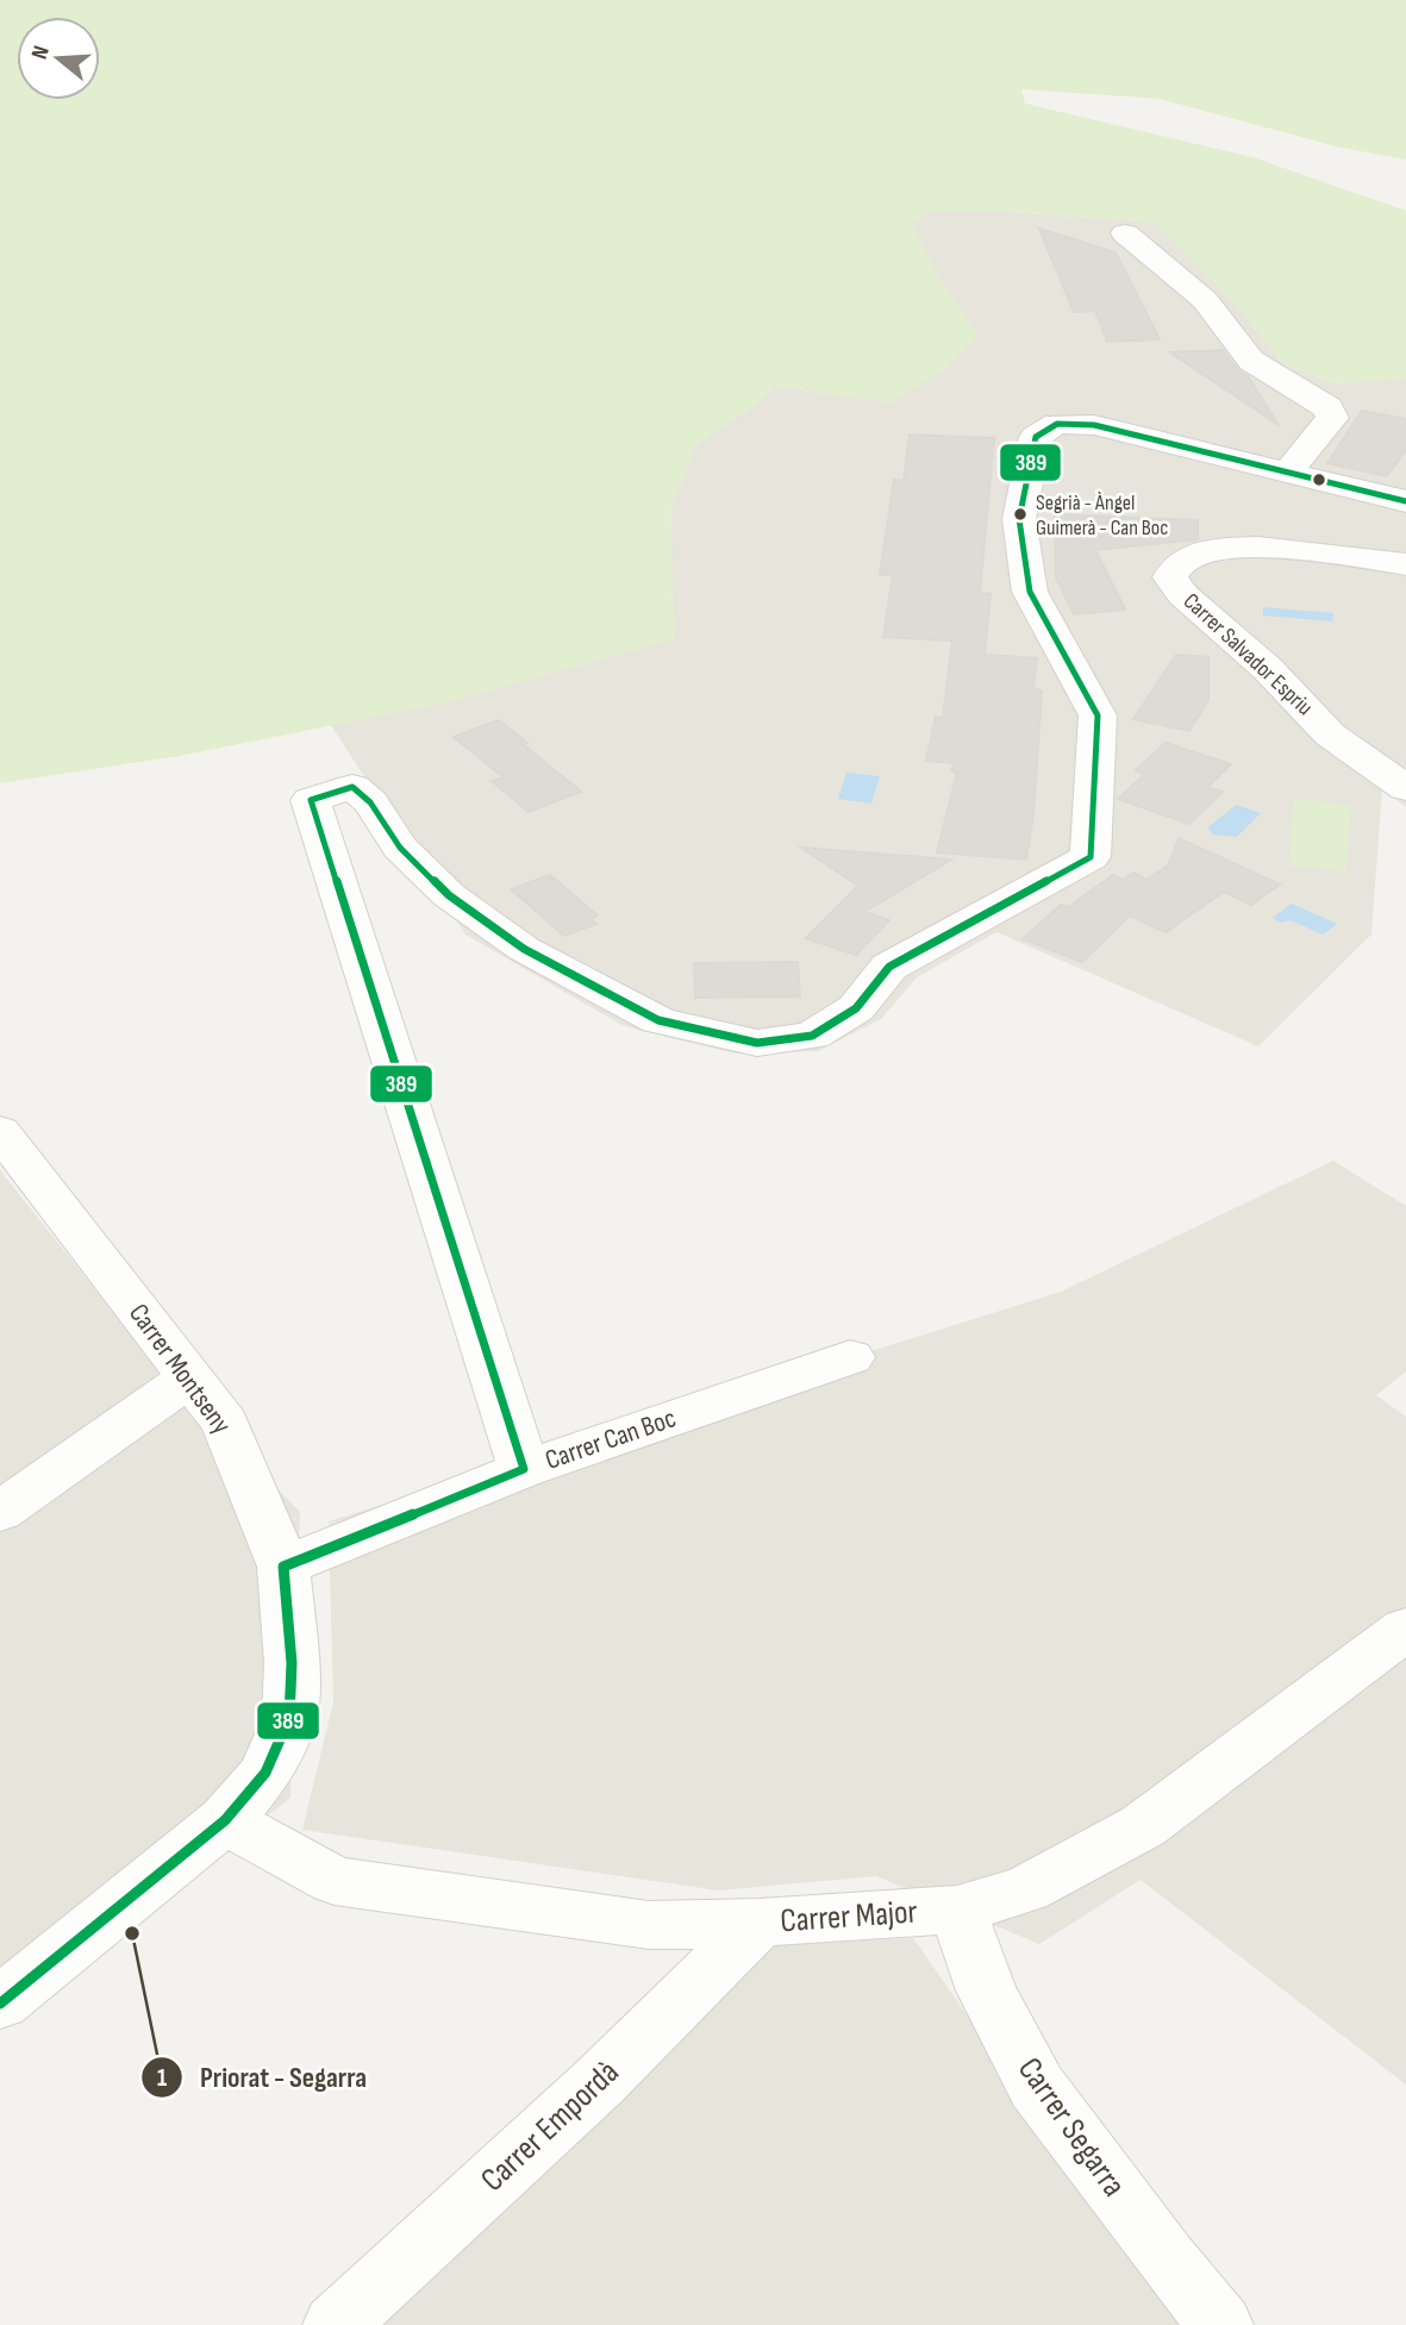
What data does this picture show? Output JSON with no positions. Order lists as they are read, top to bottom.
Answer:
{
  "streets": {
    "street": [
      "Carrer Salvador Espriu",
      "Carrer Montseny",
      "Carrer Can Boc",
      "Carrer Major",
      "Carrer Empordà",
      "Carrer Segarra"
    ]
  },
  "crossings": [
    ["Carrer Montseny", "Carrer Can Boc"],
    ["Carrer Montseny", "Carrer Major"],
    ["Carrer Major", "Carrer Empordà"],
    ["Carrer Major", "Carrer Segarra"]
  ],
  "places": ["Segrià - Àngel Guimerà - Can Boc", "Priorat - Segarra"],
  "lines": ["transit line 389"],
  "north": "left"
}
